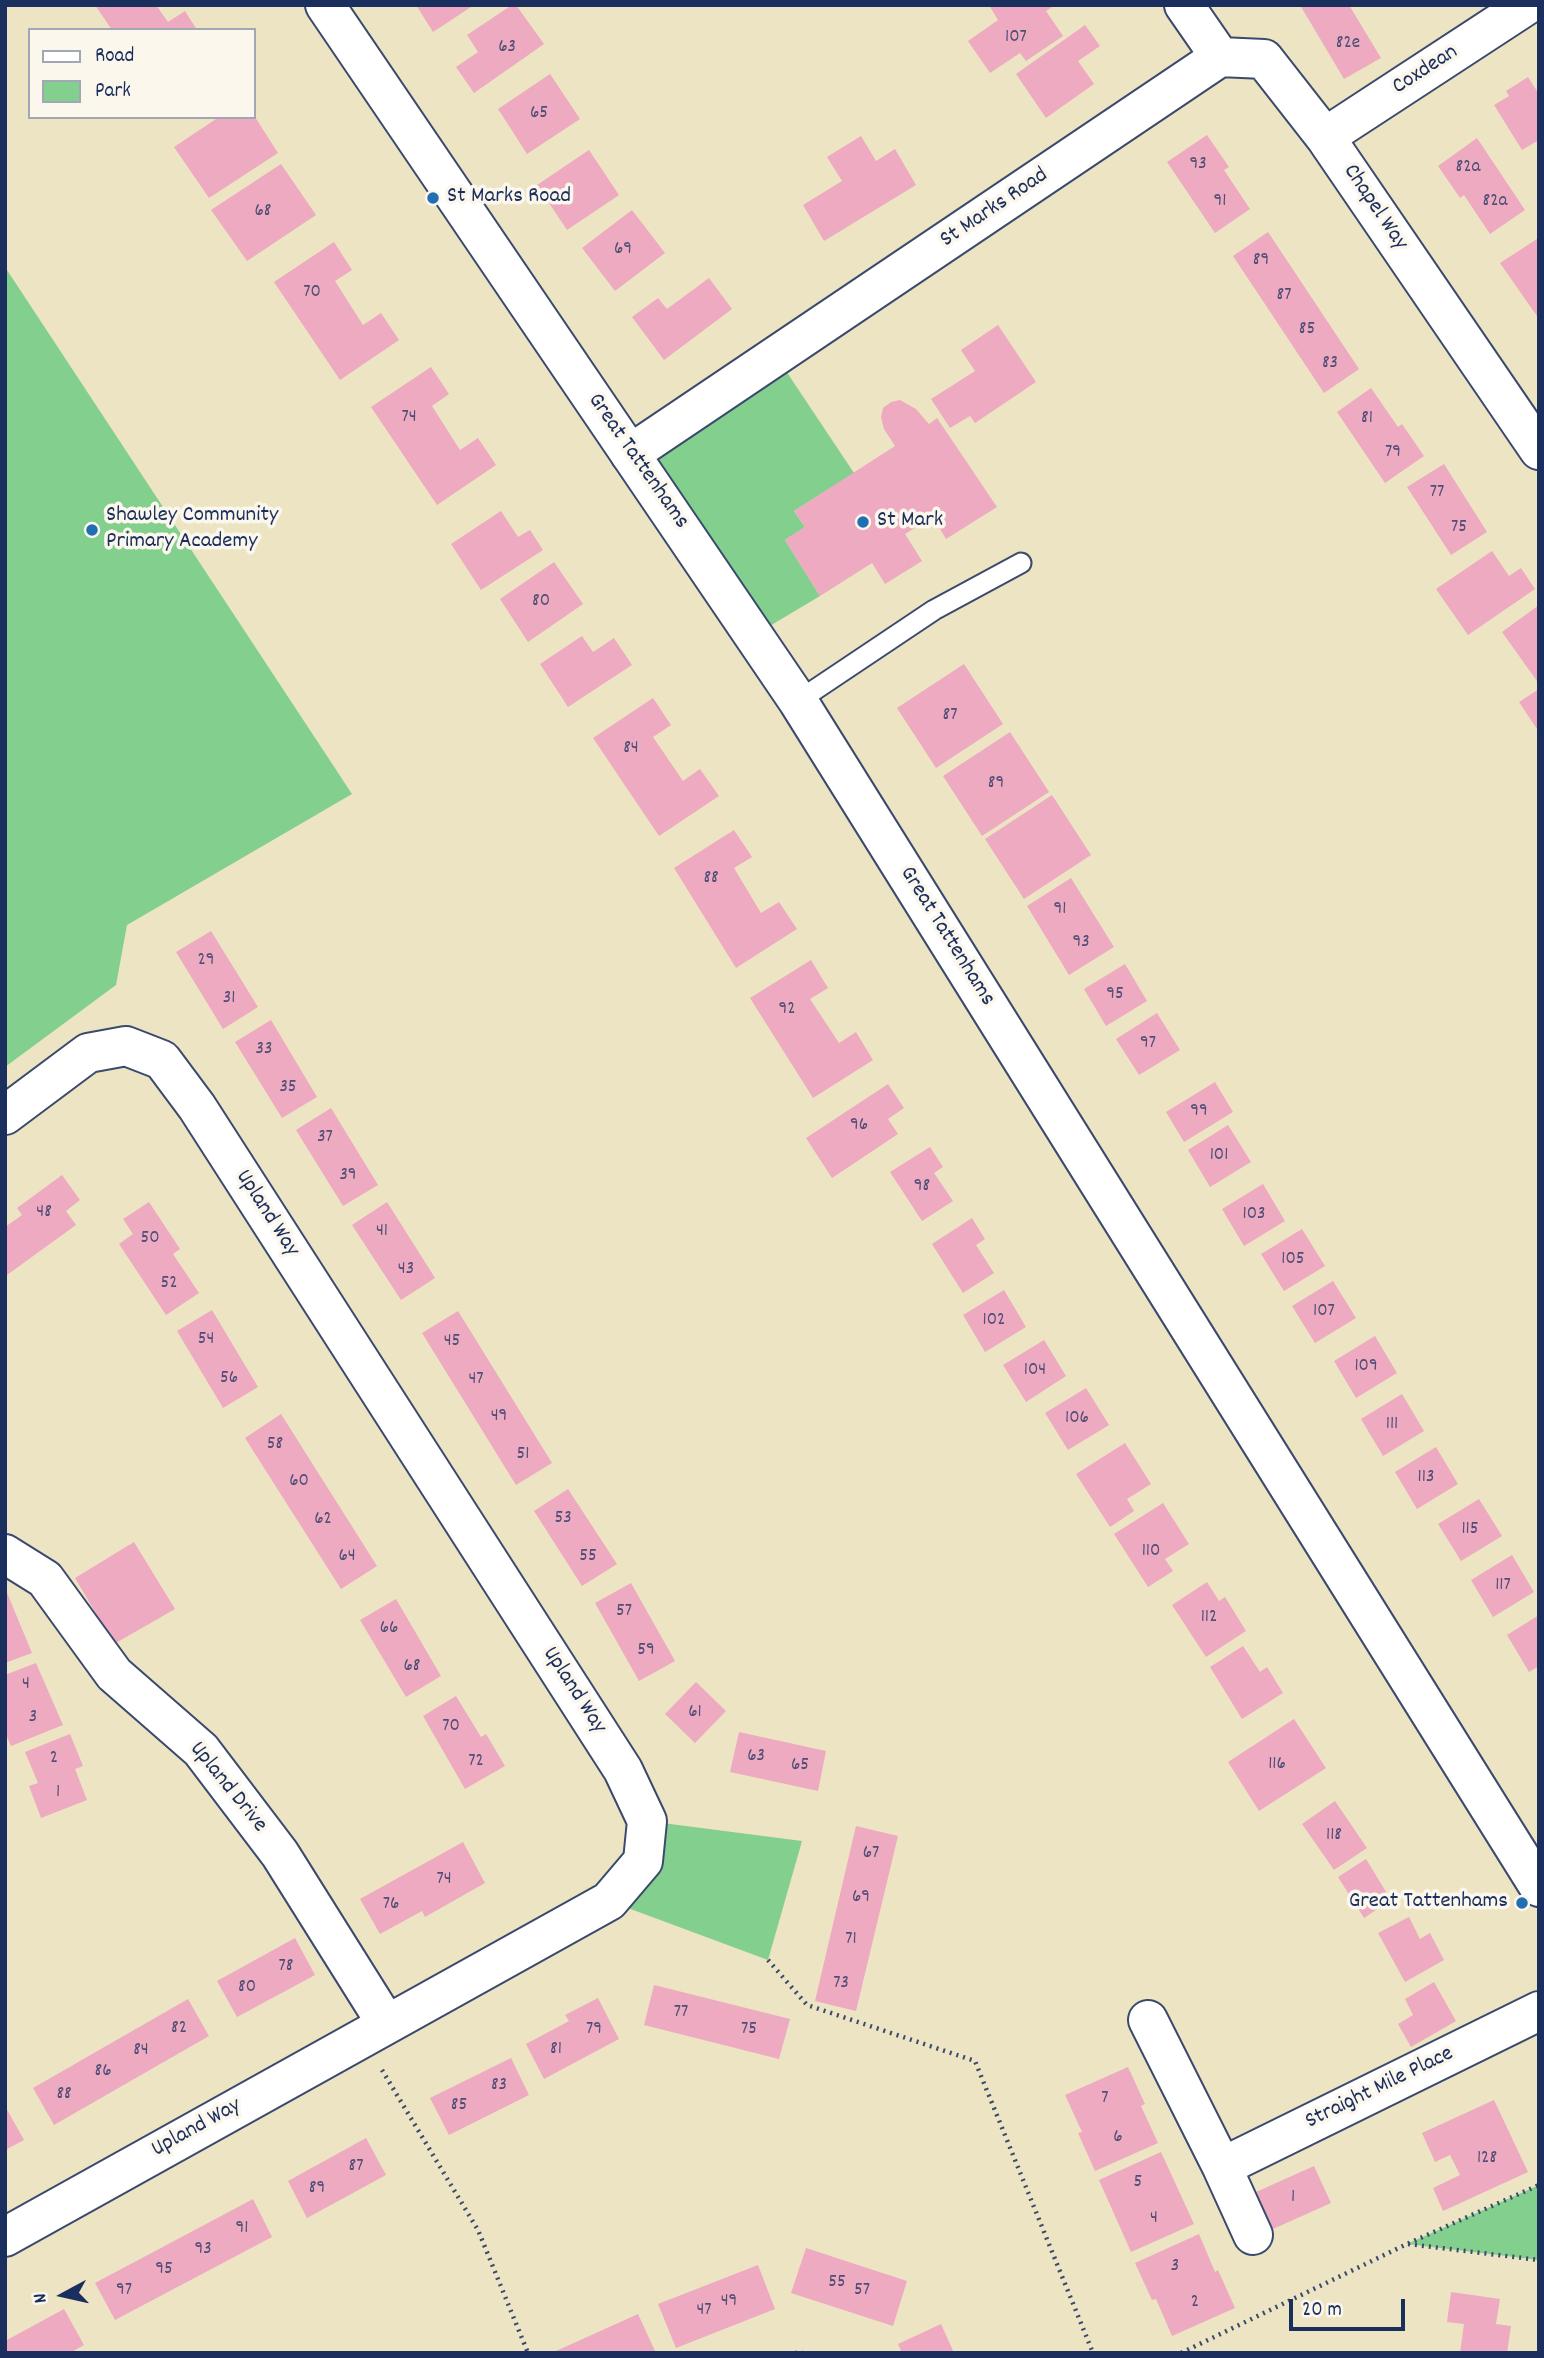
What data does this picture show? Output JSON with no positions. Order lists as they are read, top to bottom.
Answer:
{
  "streets": {
    "street": [
      "Coxdean",
      "Chapel Way",
      "St Marks Road",
      "Great Tattenhams",
      "Upland Way",
      "Upland Drive",
      "Straight Mile Place"
    ]
  },
  "crossings": [
    ["Coxdean", "Chapel Way"],
    ["Chapel Way", "St Marks Road"],
    ["St Marks Road", "Great Tattenhams"],
    ["Upland Way", "Upland Drive"]
  ],
  "places": [
    "St Marks Road",
    "St Mark",
    "Shawley Community Primary Academy",
    "Great Tattenhams"
  ],
  "house_numbers": [
    "107",
    "82e",
    "63",
    "65",
    "93",
    "82a",
    "91",
    "82a",
    "68",
    "69",
    "89",
    "70",
    "87",
    "85",
    "83",
    "74",
    "81",
    "79",
    "77",
    "75",
    "80",
    "87",
    "84",
    "89",
    "88",
    "91",
    "93",
    "29",
    "95",
    "31",
    "92",
    "97",
    "33",
    "35",
    "99",
    "96",
    "37",
    "101",
    "39",
    "98",
    "48",
    "103",
    "41",
    "50",
    "105",
    "43",
    "52",
    "107",
    "102",
    "54",
    "45",
    "109",
    "104",
    "56",
    "47",
    "49",
    "106",
    "111",
    "58",
    "51",
    "113",
    "60",
    "53",
    "62",
    "115",
    "110",
    "64",
    "55",
    "117",
    "57",
    "112",
    "66",
    "59",
    "68",
    "4",
    "61",
    "3",
    "70",
    "63",
    "2",
    "72",
    "116",
    "65",
    "1",
    "118",
    "67",
    "74",
    "69",
    "76",
    "71",
    "78",
    "73",
    "80",
    "77",
    "82",
    "79",
    "75",
    "81",
    "84",
    "86",
    "83",
    "88",
    "7",
    "85",
    "6",
    "128",
    "87",
    "5",
    "89",
    "1",
    "4",
    "91",
    "93",
    "3",
    "95",
    "55",
    "97",
    "57",
    "49",
    "2",
    "47"
  ],
  "legend": ["Road", "Park"],
  "scale_bar": "20 m",
  "north": "left"
}
